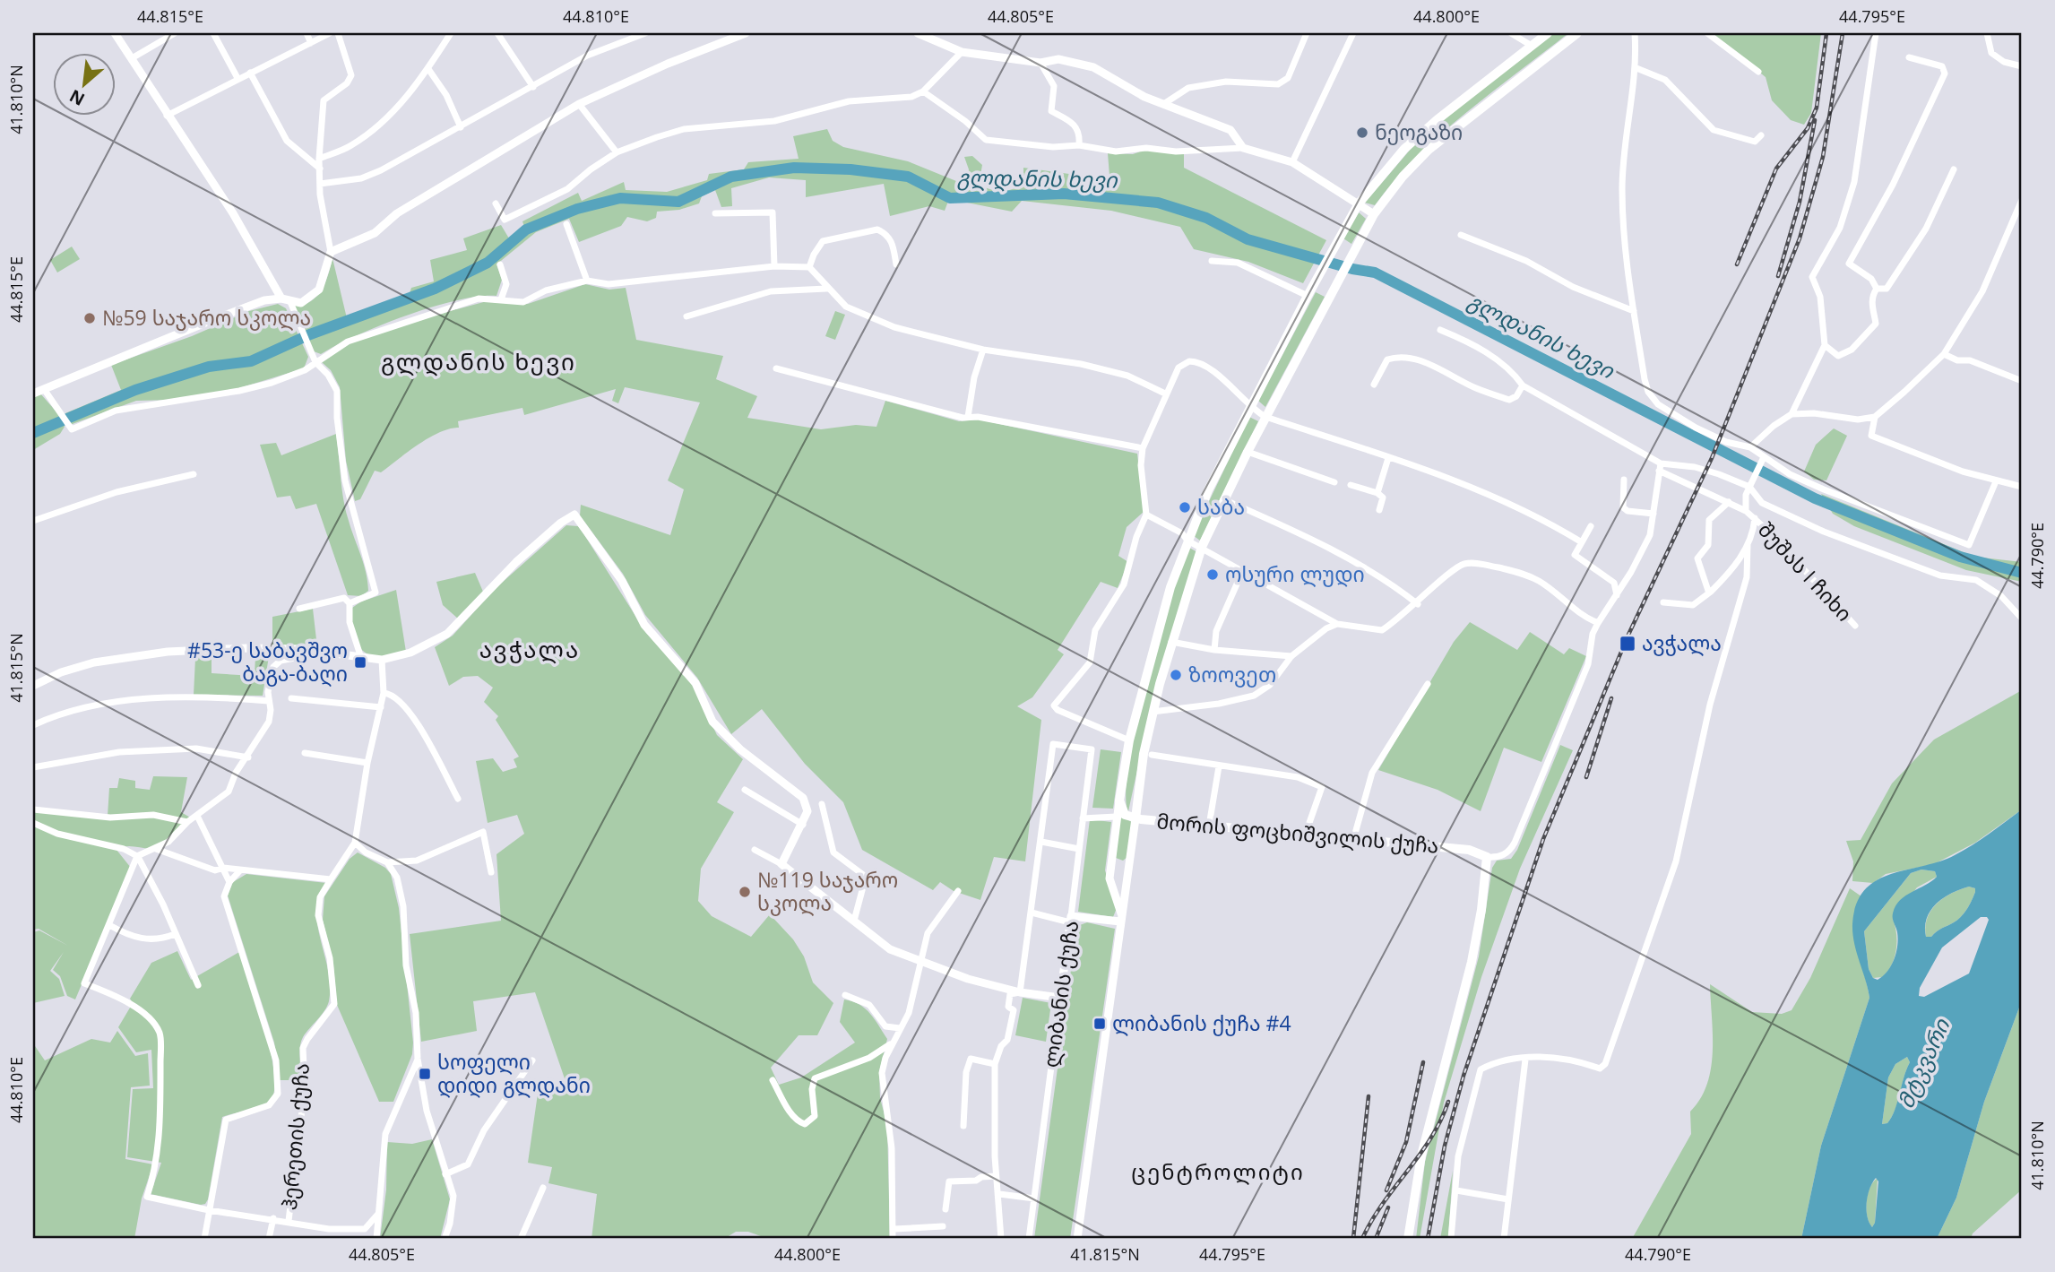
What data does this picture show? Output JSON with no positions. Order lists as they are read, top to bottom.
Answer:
{
  "streets": {
    "main road": ["მორის ფოცხიშვილის ქუჩა"],
    "street": ["შუშას I ჩიხი", "ლიბანის ქუჩა", "ჰერეთის ქუჩა"]
  },
  "districts": ["გლდანის ხევი", "ავჭალა", "ცენტროლიტი"],
  "water": ["გლდანის ხევი", "მტკვარი"],
  "places": {
    "other": [
      "ნეოგაზი",
      "№59 საჯარო სკოლა",
      "საბა",
      "ოსური ლუდი",
      "ზოოვეთ",
      "№119 საჯარო სკოლა"
    ],
    "transit": [
      "ავჭალა",
      "#53-ე საბავშვო ბაგა-ბაღი",
      "ლიბანის ქუჩა #4",
      "სოფელი დიდი გლდანი"
    ]
  },
  "north": "bottom left",
  "coordinates": [
    "44.815°E",
    "44.810°E",
    "44.805°E",
    "44.800°E",
    "44.795°E",
    "41.810°N",
    "44.790°E",
    "41.815°N"
  ]
}
